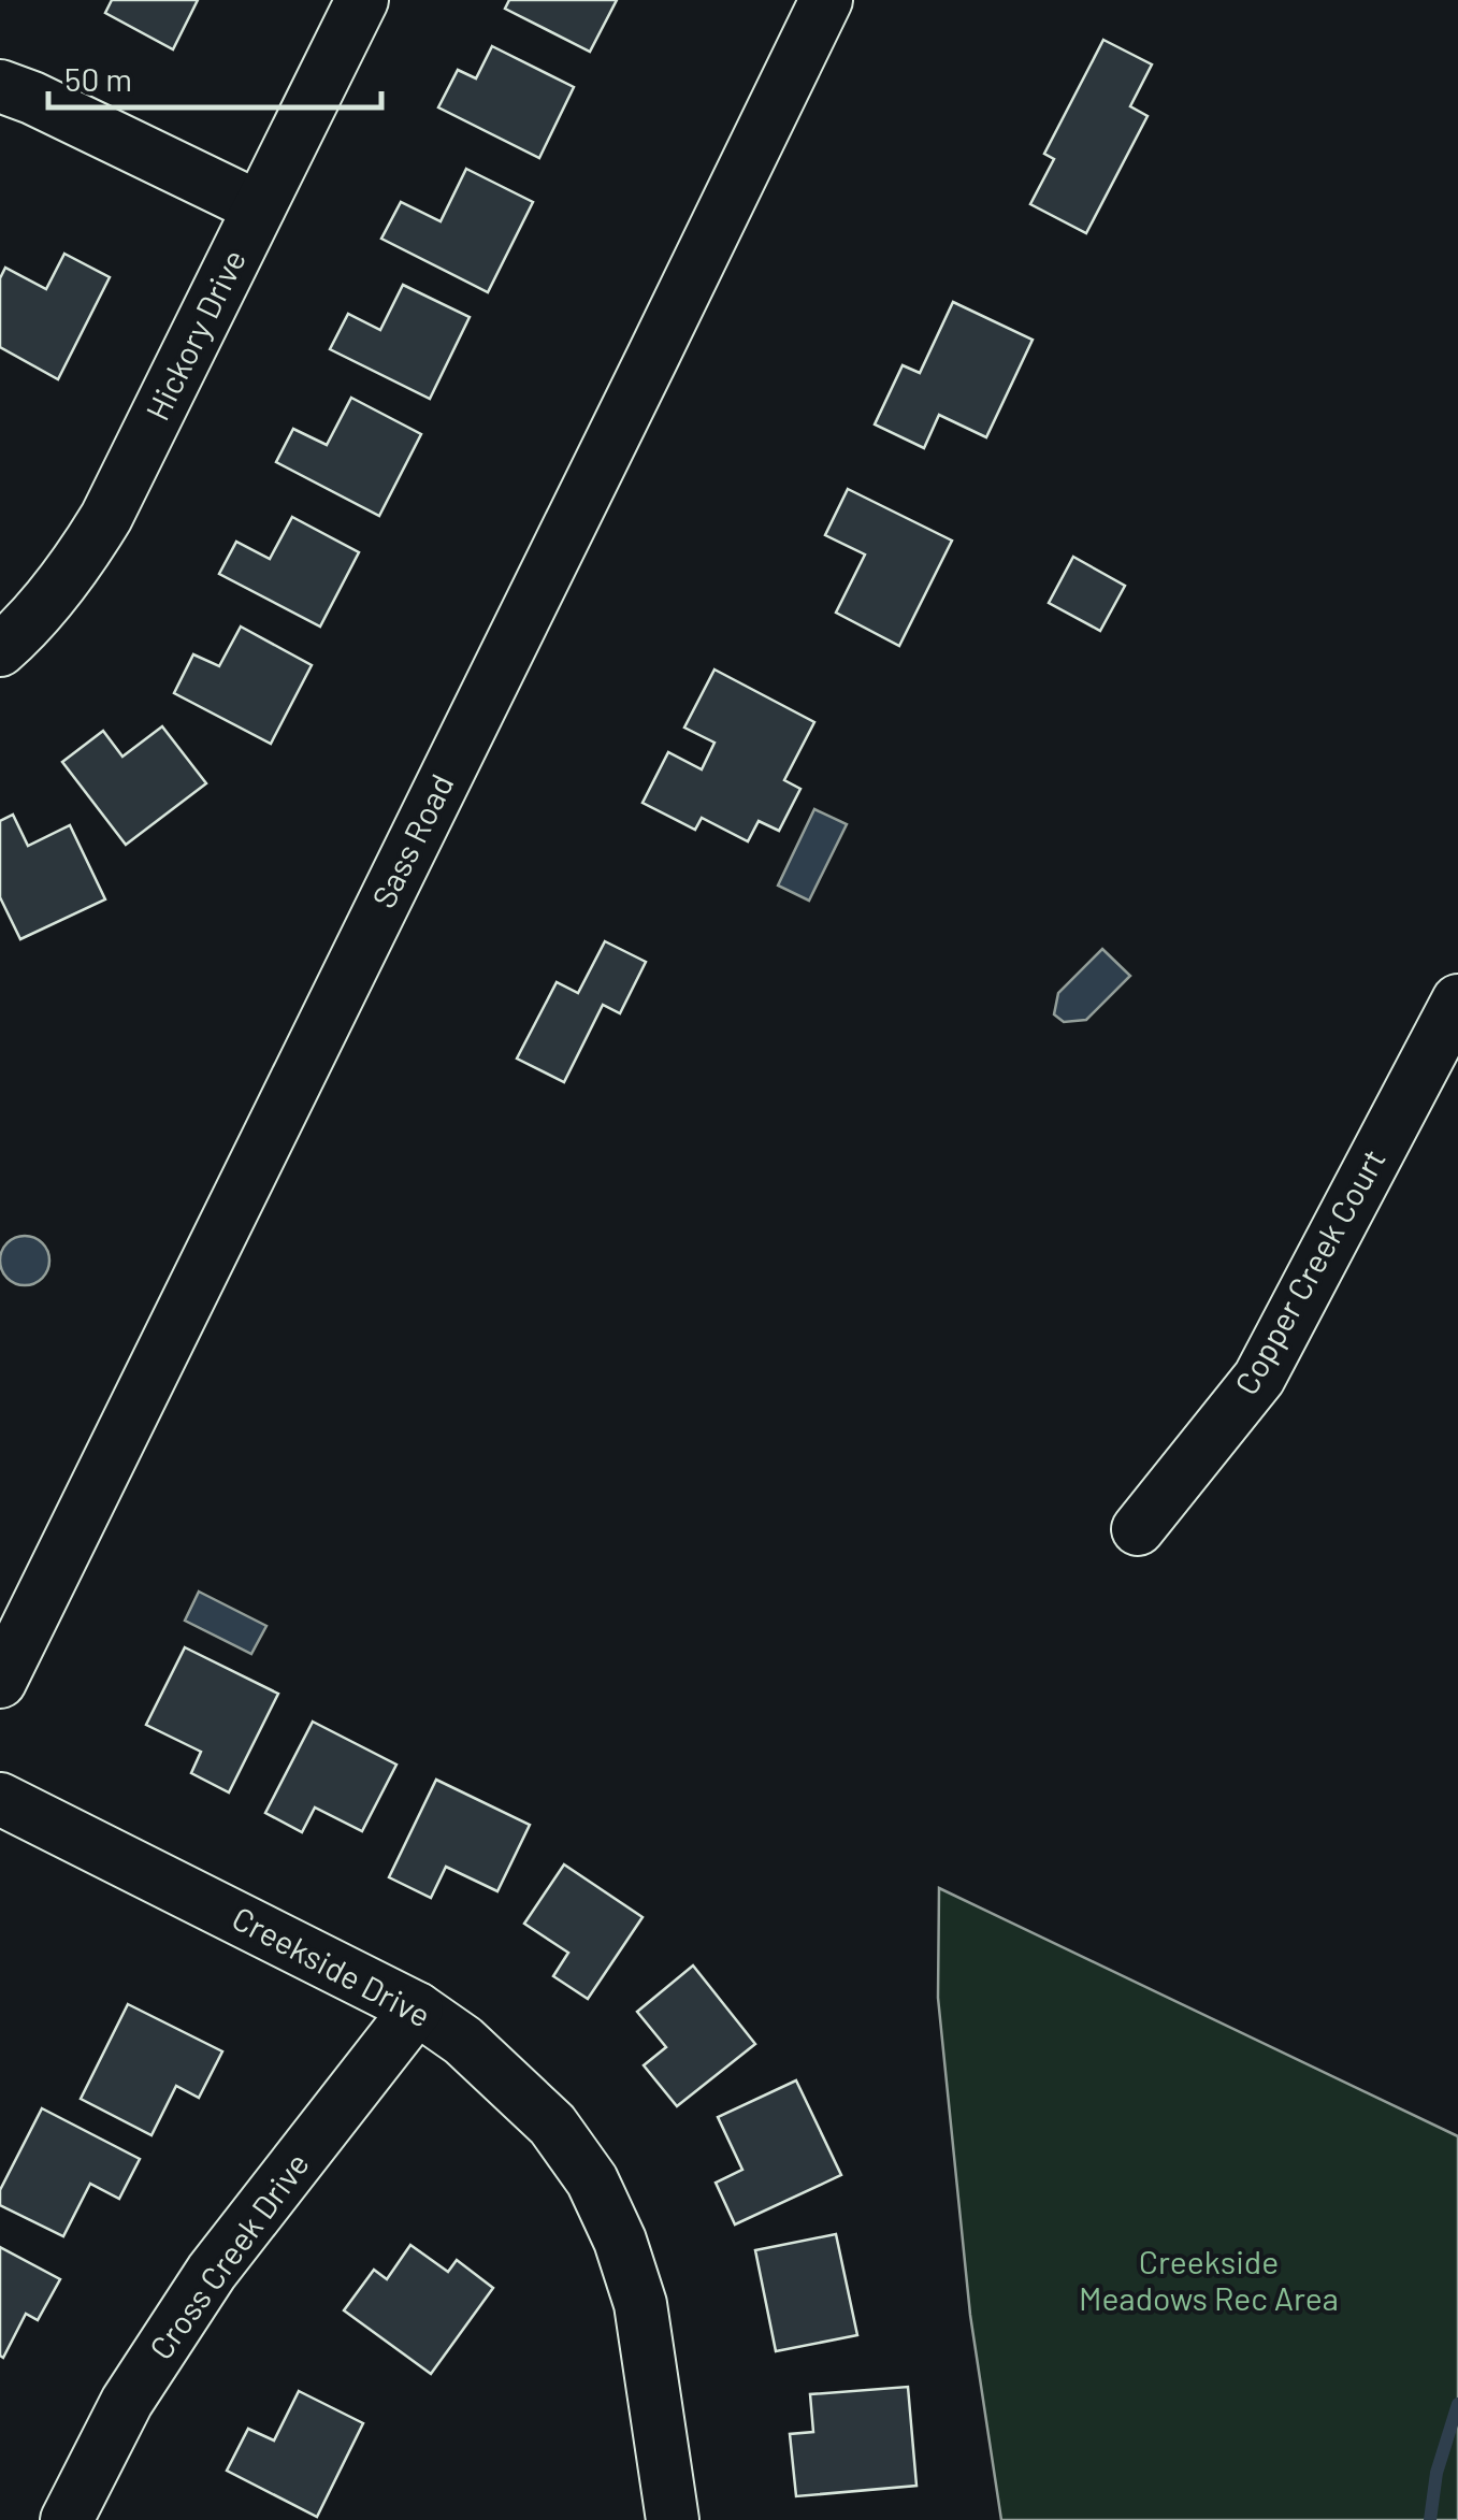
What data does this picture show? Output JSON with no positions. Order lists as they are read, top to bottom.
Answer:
{
  "streets": {
    "street": [
      "Hickory Drive",
      "Sass Road",
      "Copper Creek Court",
      "Creekside Drive",
      "Cross Creek Drive"
    ]
  },
  "crossings": [
    ["Creekside Drive", "Cross Creek Drive"]
  ],
  "parks": ["Creekside Meadows Rec Area"],
  "scale_bar": "50 m"
}
